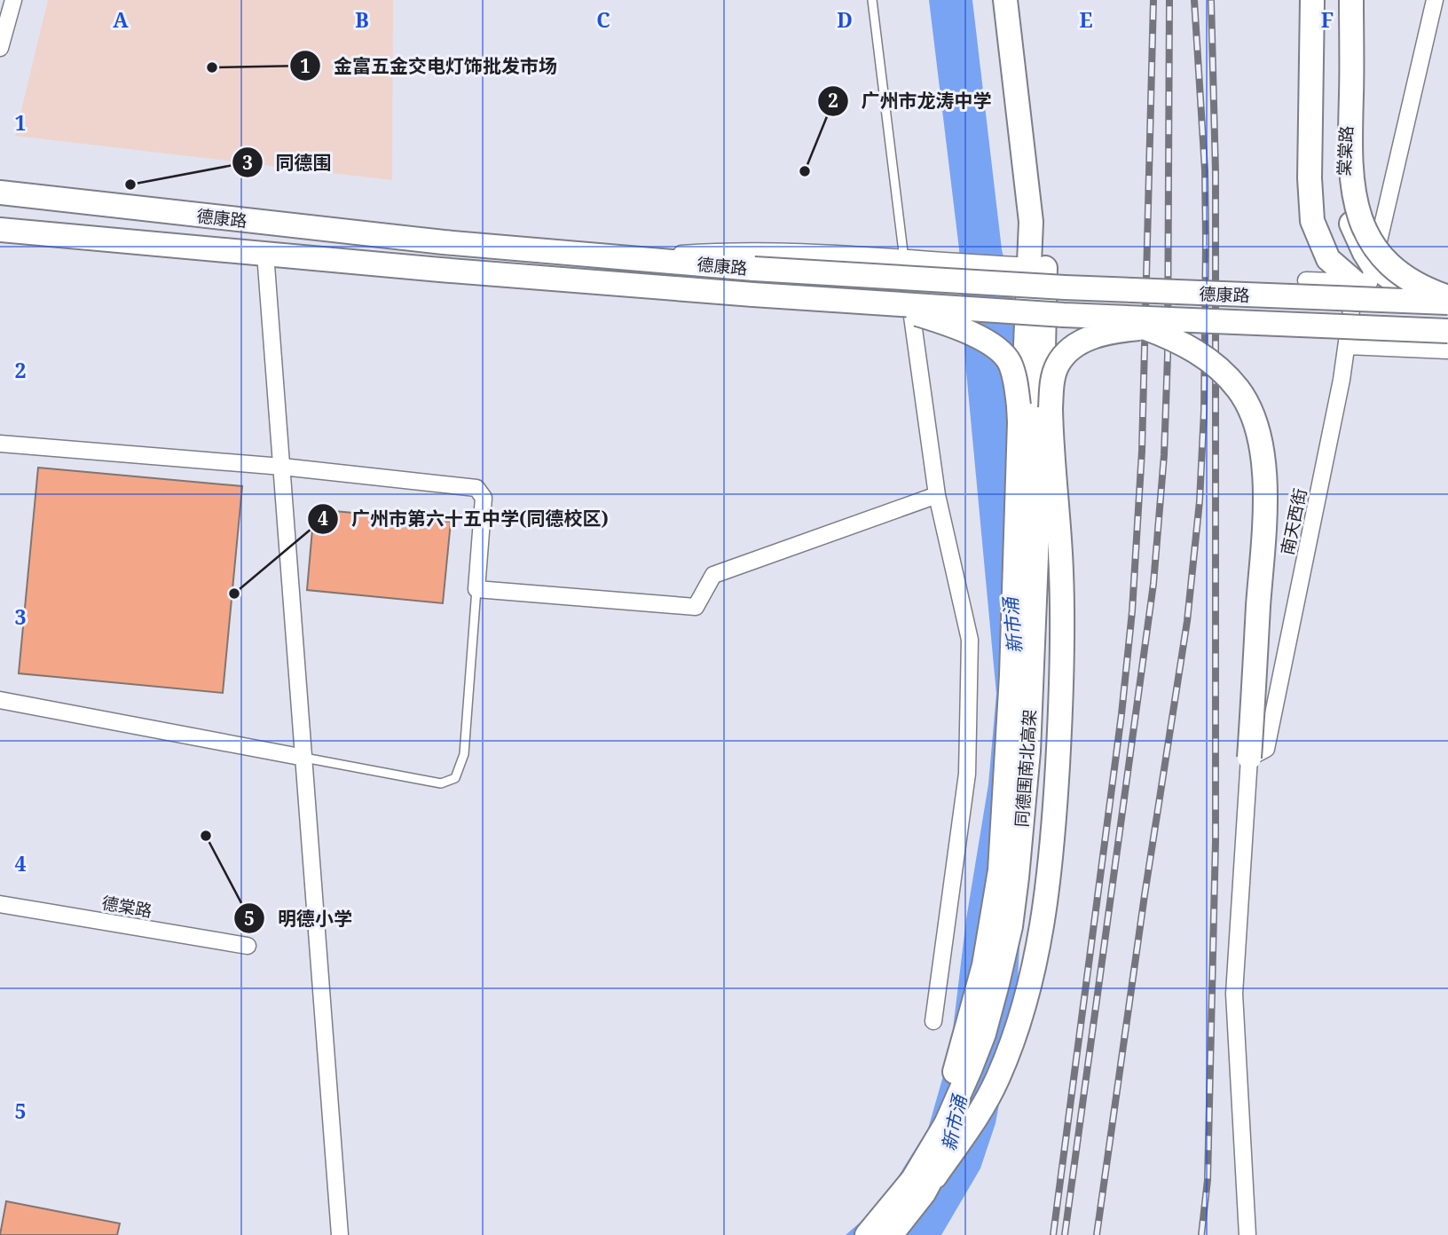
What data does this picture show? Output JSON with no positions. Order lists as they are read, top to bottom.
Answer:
{
  "streets": {
    "main road": ["棠棠路", "德康路", "同德围南北高架"],
    "street": ["南天西街", "德棠路"]
  },
  "crossings": [
    ["棠棠路", "南天西街"]
  ],
  "water": ["新市涌"],
  "places": [
    "金富五金交电灯饰批发市场",
    "广州市龙涛中学",
    "同德围",
    "广州市第六十五中学(同德校区)",
    "明德小学"
  ],
  "grid": {
    "columns": [
      "A",
      "B",
      "C",
      "D",
      "E",
      "F"
    ],
    "rows": [
      "1",
      "2",
      "3",
      "4",
      "5"
    ]
  }
}
